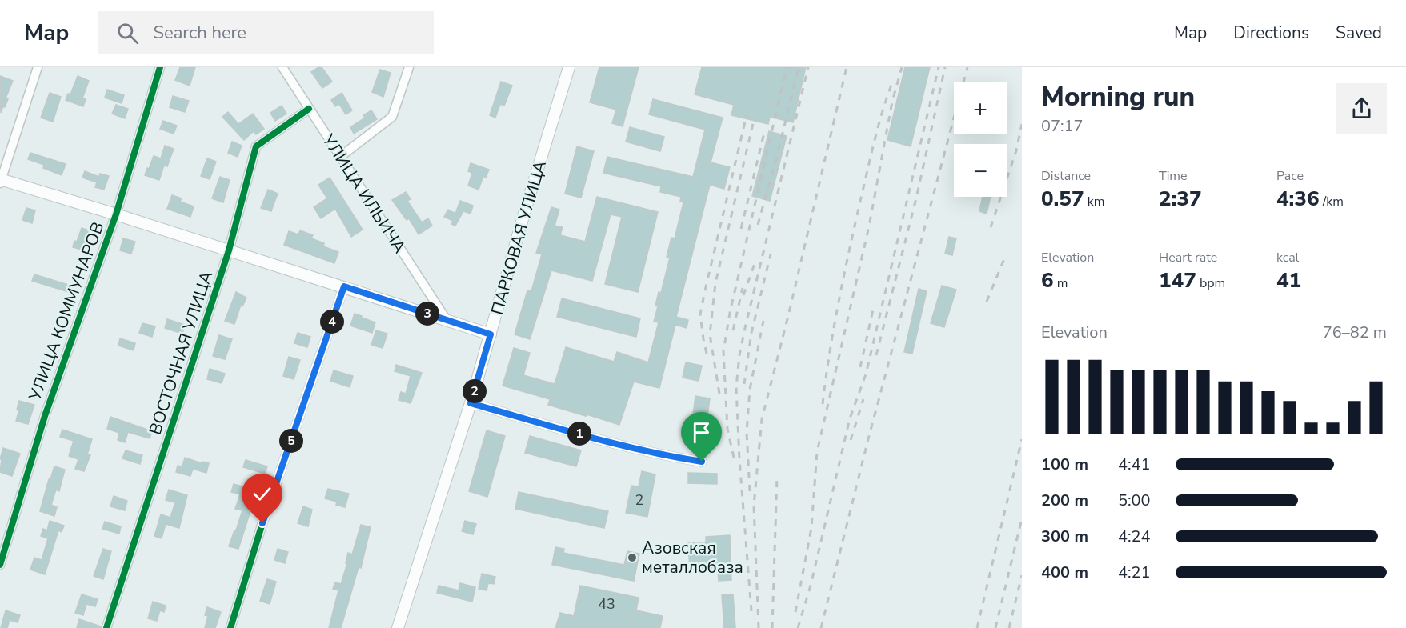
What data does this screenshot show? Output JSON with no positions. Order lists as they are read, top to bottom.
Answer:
{
  "streets": {
    "main road": ["ПАРКОВАЯ УЛИЦА"],
    "street": ["УЛИЦА ИЛЬИЧА", "УЛИЦА КОММУНАРОВ", "ВОСТОЧНАЯ УЛИЦА"]
  },
  "crossings": [
    ["УЛИЦА ИЛЬИЧА", "ВОСТОЧНАЯ УЛИЦА"]
  ],
  "places": ["Азовская металлобаза"],
  "house_numbers": ["2", "43"],
  "page": {
    "header": "Map",
    "search": "Search here",
    "nav": ["Map", "Directions", "Saved"],
    "heading": ["Morning run", "07:17"],
    "map_buttons": ["+", "−"],
    "stats": [
      ["Distance", "0.57 km"],
      ["Time", "2:37"],
      ["Pace", "4:36 /km"],
      ["Elevation", "6 m"],
      ["Heart rate", "147 bpm"],
      ["kcal", "41"]
    ],
    "pins": [
      "3",
      "4",
      "2",
      "1",
      "5"
    ],
    "chart": ["Elevation", "76–82 m"],
    "list": [
      {
        "name": "100 m",
        "note": "4:41"
      },
      {
        "name": "200 m",
        "note": "5:00"
      },
      {
        "name": "300 m",
        "note": "4:24"
      },
      {
        "name": "400 m",
        "note": "4:21"
      }
    ]
  }
}
